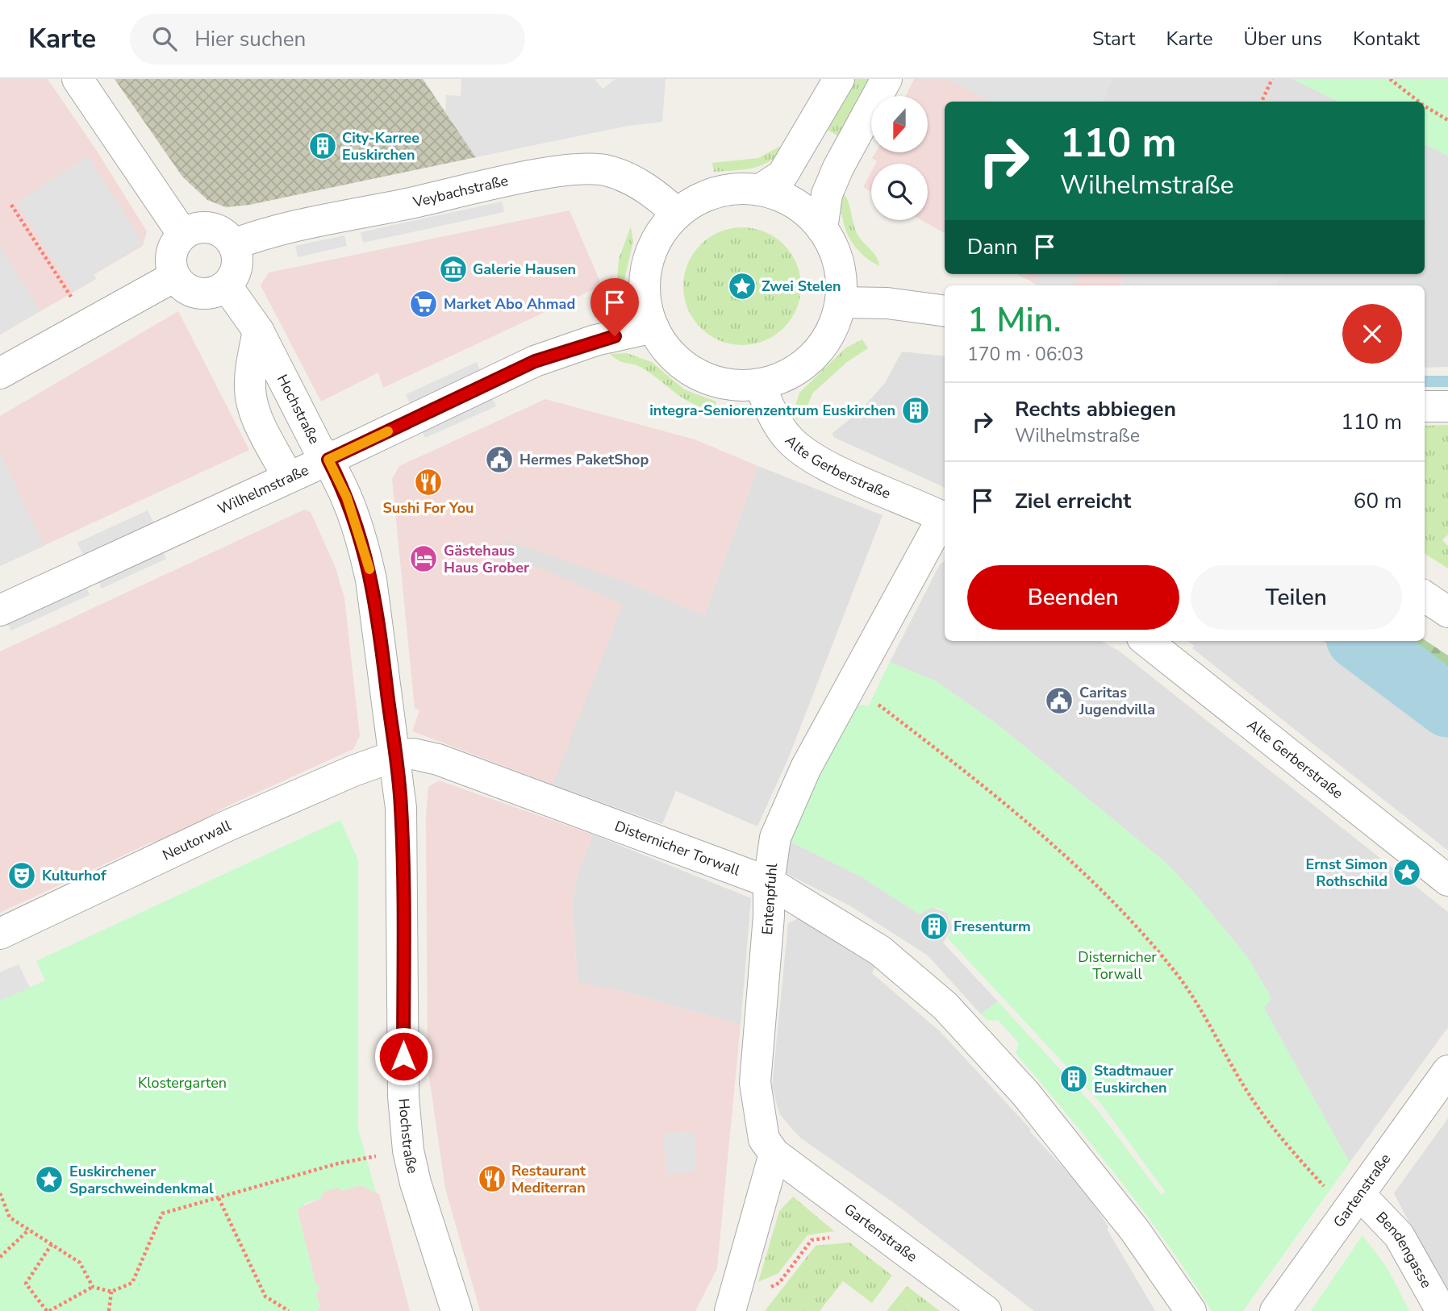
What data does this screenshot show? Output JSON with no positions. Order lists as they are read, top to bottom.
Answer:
{
  "streets": {
    "street": [
      "Veybachstraße",
      "Hochstraße",
      "Alte Gerberstraße",
      "Wilhelmstraße",
      "Neutorwall",
      "Disternicher Torwall",
      "Entenpfuhl",
      "Gartenstraße",
      "Bendengasse"
    ]
  },
  "crossings": [
    ["Veybachstraße", "Hochstraße"],
    ["Veybachstraße", "Alte Gerberstraße"],
    ["Veybachstraße", "Wilhelmstraße"],
    ["Hochstraße", "Wilhelmstraße"],
    ["Hochstraße", "Neutorwall"],
    ["Hochstraße", "Disternicher Torwall"],
    ["Alte Gerberstraße", "Wilhelmstraße"],
    ["Neutorwall", "Disternicher Torwall"],
    ["Disternicher Torwall", "Entenpfuhl"],
    ["Entenpfuhl", "Gartenstraße"],
    ["Gartenstraße", "Bendengasse"]
  ],
  "parks": ["Disternicher Torwall", "Klostergarten"],
  "places": {
    "building": [
      "City-Karree Euskirchen",
      "integra-Seniorenzentrum Euskirchen",
      "Fresenturm",
      "Stadtmauer Euskirchen"
    ],
    "museum": ["Galerie Hausen"],
    "place": ["Zwei Stelen", "Ernst Simon Rothschild", "Euskirchener Sparschweindenkmal"],
    "supermarket": ["Market Abo Ahmad"],
    "public building": ["Hermes PaketShop", "Caritas Jugendvilla"],
    "restaurant": ["Sushi For You", "Restaurant Mediterran"],
    "hotel": ["Gästehaus Haus Grober"],
    "theatre": ["Kulturhof"]
  },
  "north": "bottom",
  "page": {
    "header": "Karte",
    "search": "Hier suchen",
    "nav": [
      "Start",
      "Karte",
      "Über uns",
      "Kontakt"
    ],
    "turn": ["110 m", "Wilhelmstraße"],
    "then": "Dann",
    "heading": ["1 Min.", "170 m · 06:03"],
    "list": [
      {
        "name": "Rechts abbiegen",
        "note": "Wilhelmstraße",
        "value": "110 m"
      },
      {
        "name": "Ziel erreicht",
        "value": "60 m"
      }
    ],
    "buttons": ["Beenden", "Teilen"]
  }
}
